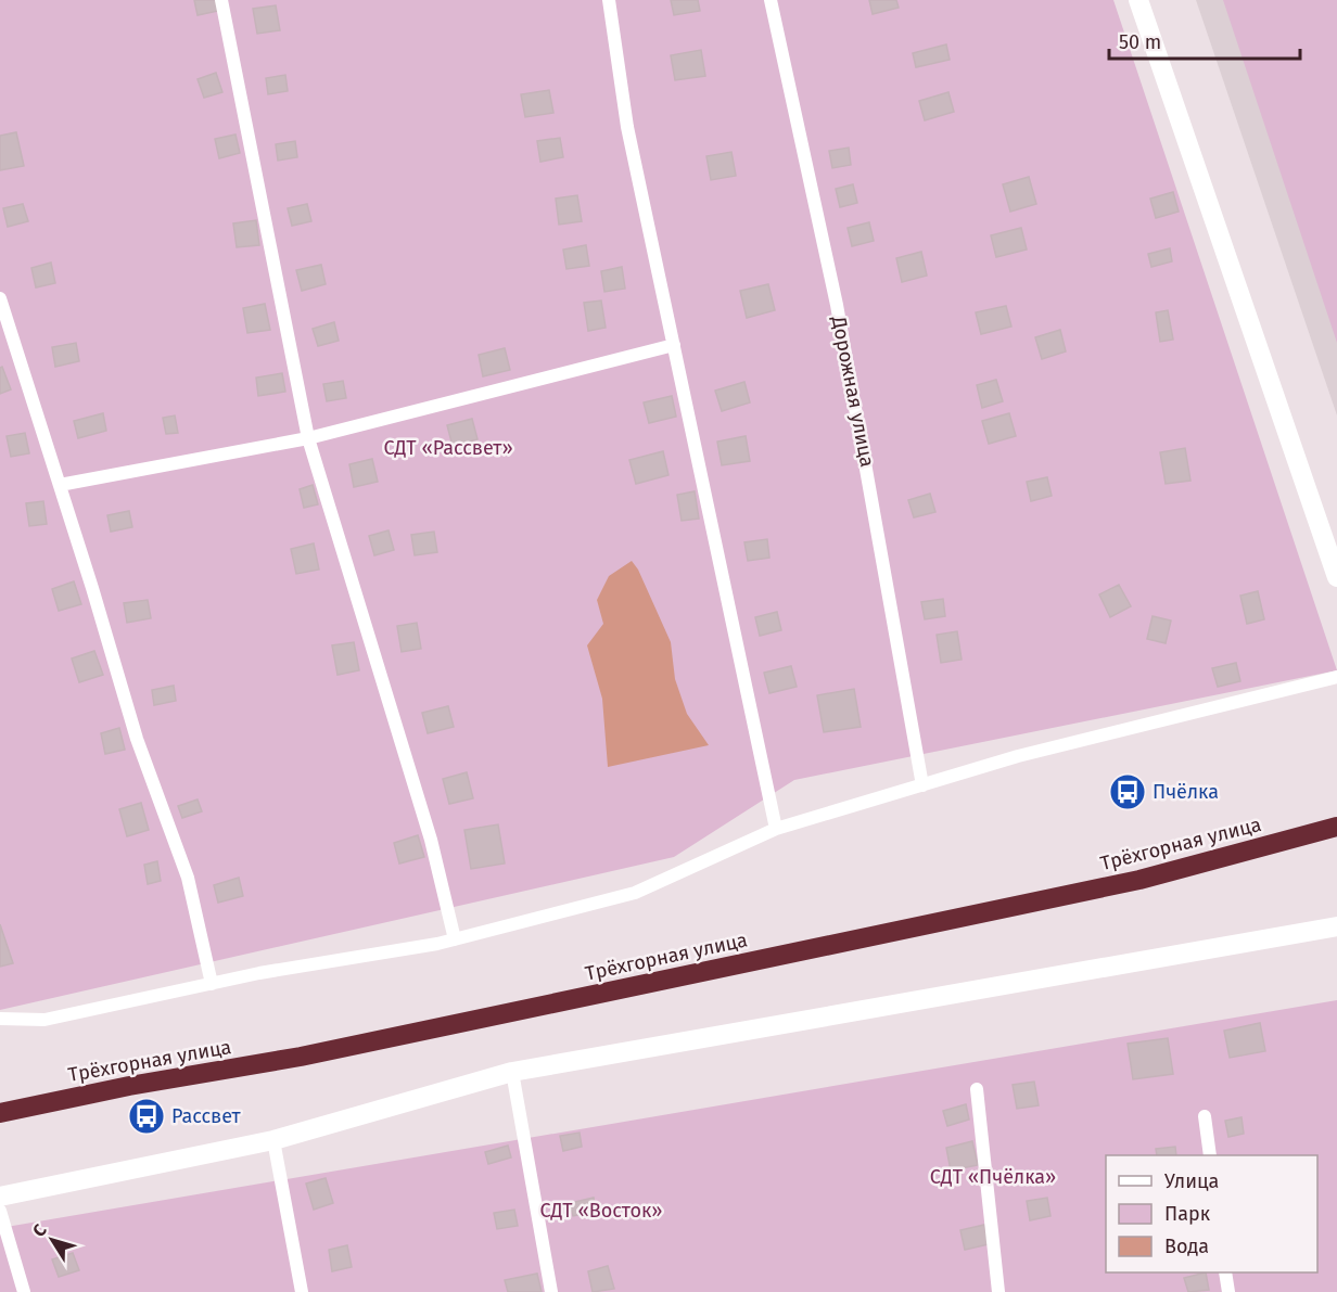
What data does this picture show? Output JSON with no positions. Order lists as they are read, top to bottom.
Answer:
{
  "streets": {
    "highway": ["Трёхгорная улица"],
    "lane": ["Дорожная улица"]
  },
  "parks": ["СДТ «Рассвет»", "СДТ «Пчёлка»", "СДТ «Восток»"],
  "places": {
    "bus stop": ["Пчёлка", "Рассвет"]
  },
  "legend": ["Улица", "Парк", "Вода"],
  "scale_bar": "50 m",
  "north": "top left"
}
